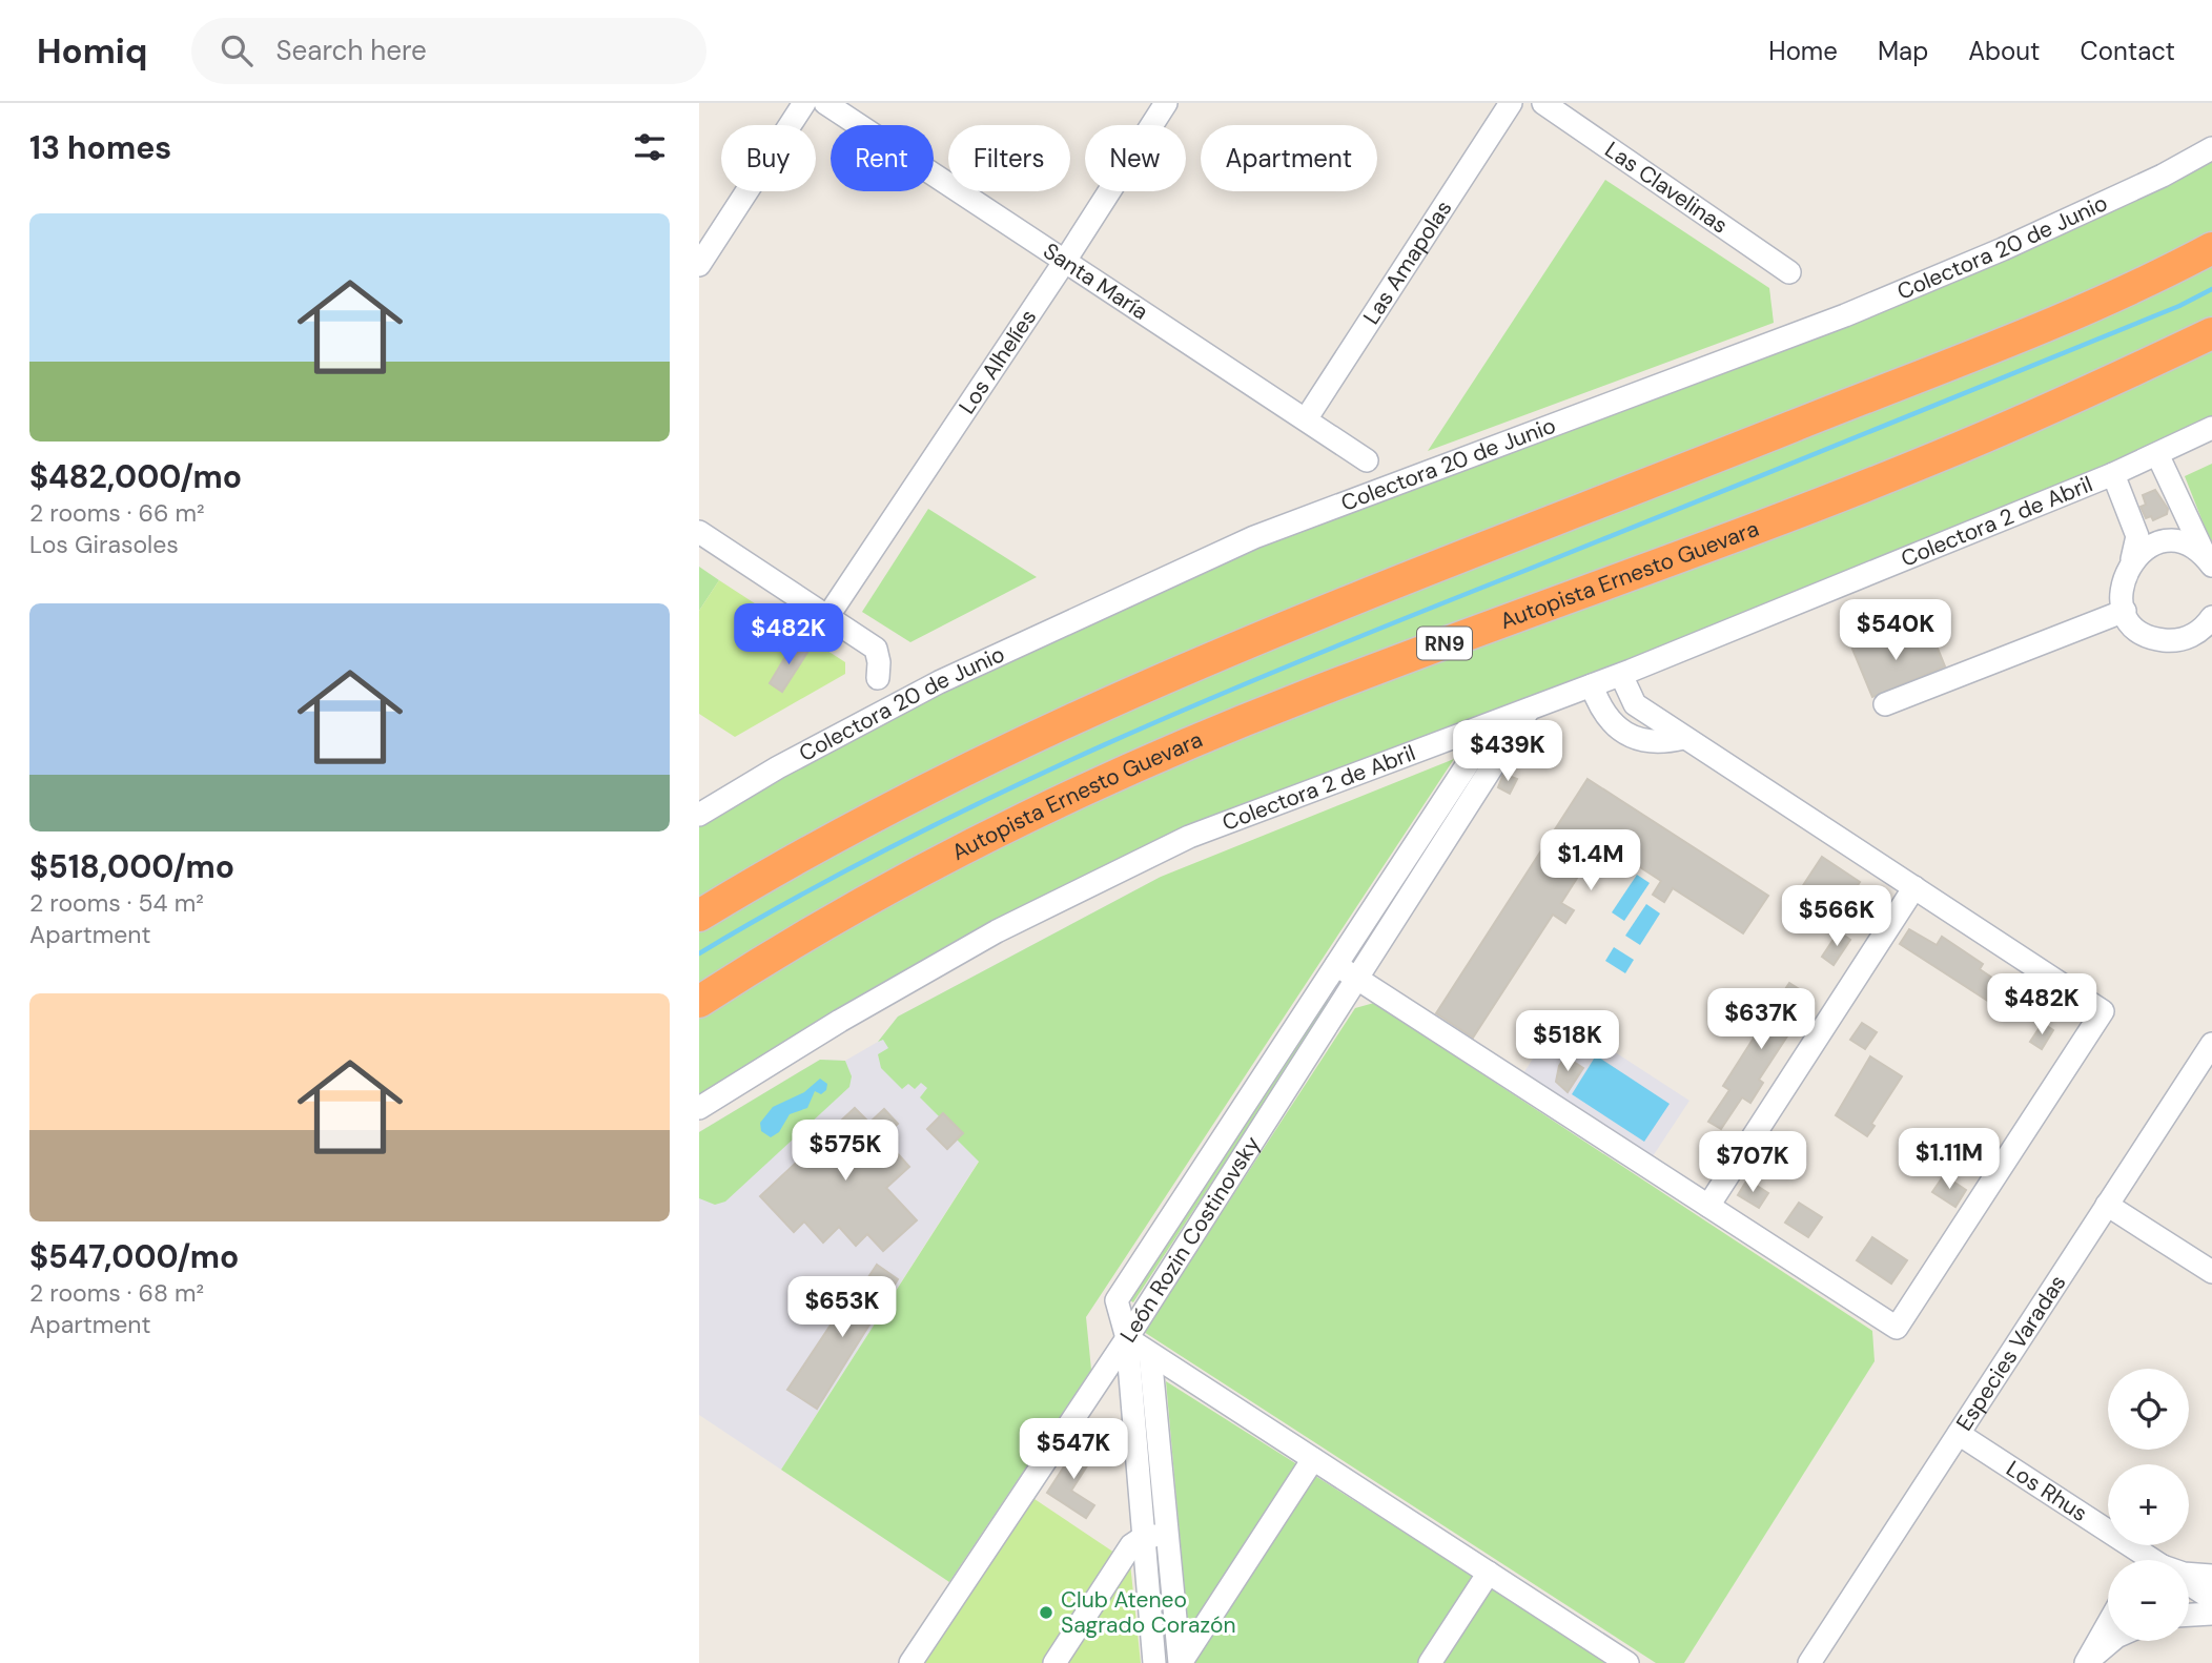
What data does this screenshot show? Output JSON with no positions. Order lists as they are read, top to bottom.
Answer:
{
  "streets": {
    "highway": ["Autopista Ernesto Guevara", "RN9"],
    "street": [
      "Las Clavelinas",
      "Colectora 20 de Junio",
      "Las Amapolas",
      "Santa María",
      "Los Alhelíes",
      "Colectora 2 de Abril",
      "León Rozin Costinovsky",
      "Especies Varadas",
      "Los Rhus"
    ]
  },
  "crossings": [
    ["Las Amapolas", "Santa María"],
    ["Santa María", "Los Alhelíes"],
    ["Colectora 2 de Abril", "León Rozin Costinovsky"],
    ["Especies Varadas", "Los Rhus"]
  ],
  "places": ["Club Ateneo Sagrado Corazón"],
  "page": {
    "header": "Homiq",
    "search": "Search here",
    "nav": [
      "Home",
      "Map",
      "About",
      "Contact"
    ],
    "heading": "13 homes",
    "chip": [
      "Buy",
      "Rent",
      "Filters",
      "New",
      "Apartment"
    ],
    "list": [
      {
        "name": "$482,000/mo",
        "note": "2 rooms · 66 m² · Los Girasoles"
      },
      {
        "name": "$518,000/mo",
        "note": "2 rooms · 54 m² · Apartment"
      },
      {
        "name": "$547,000/mo",
        "note": "2 rooms · 68 m² · Apartment"
      }
    ],
    "price": [
      "$540K",
      "$482K",
      "$439K",
      "$1.4M",
      "$566K",
      "$482K",
      "$637K",
      "$518K",
      "$575K",
      "$1.11M",
      "$707K",
      "$653K",
      "$547K"
    ],
    "map_buttons": ["+", "−"]
  }
}
